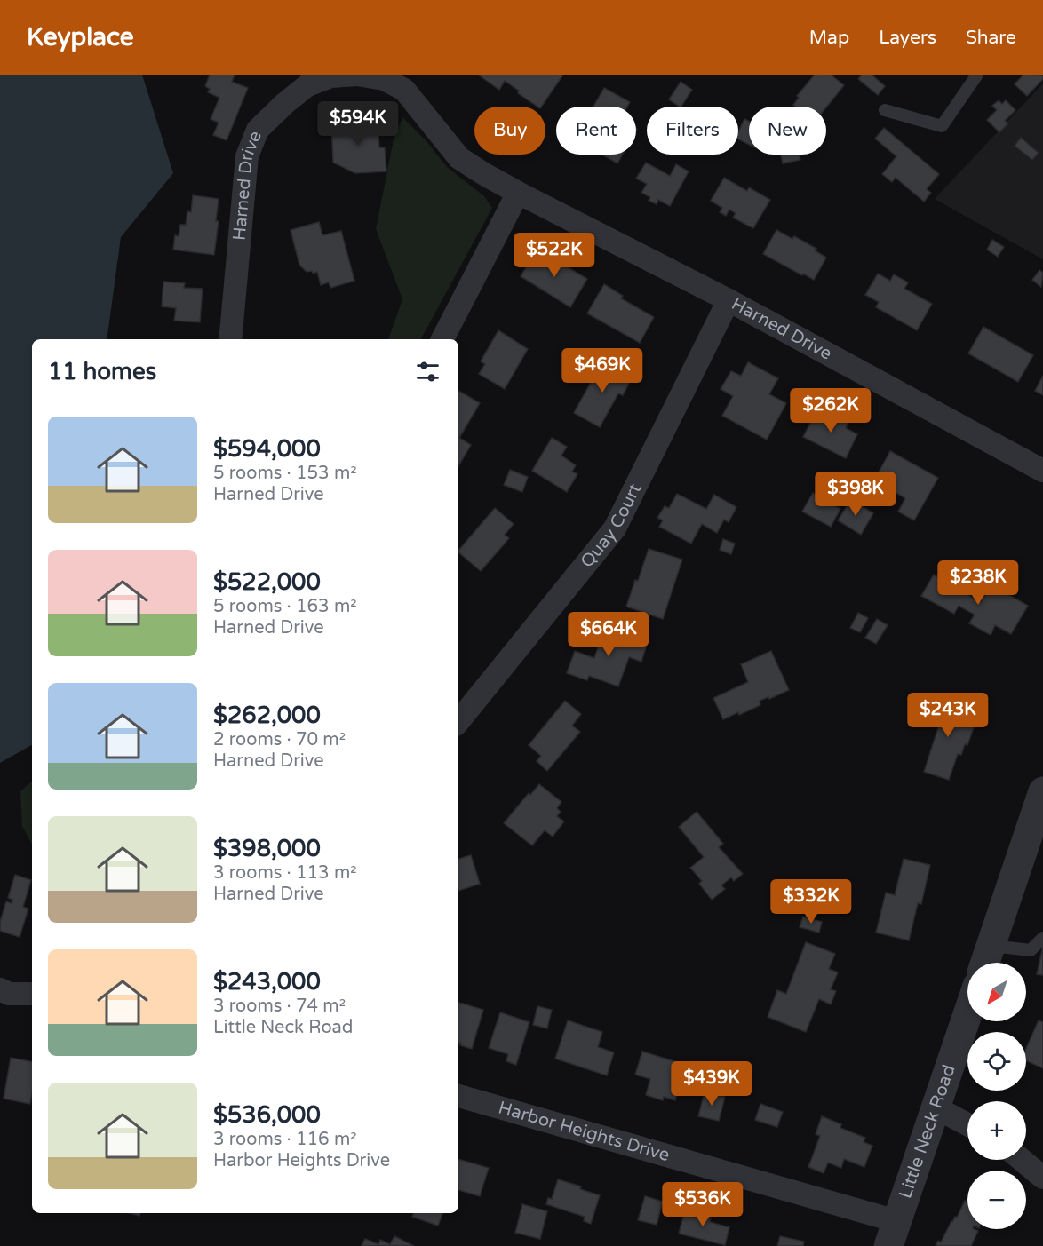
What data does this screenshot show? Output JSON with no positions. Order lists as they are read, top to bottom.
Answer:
{
  "streets": {
    "street": [
      "Harned Drive",
      "Quay Court",
      "Harbor Heights Drive",
      "Little Neck Road"
    ]
  },
  "crossings": [
    ["Harned Drive", "Quay Court"],
    ["Harbor Heights Drive", "Little Neck Road"]
  ],
  "north": "bottom left",
  "page": {
    "header": "Keyplace",
    "nav": ["Map", "Layers", "Share"],
    "price": [
      "$594K",
      "$522K",
      "$469K",
      "$262K",
      "$398K",
      "$238K",
      "$664K",
      "$243K",
      "$332K",
      "$439K",
      "$536K"
    ],
    "chip": [
      "Buy",
      "Rent",
      "Filters",
      "New"
    ],
    "heading": "11 homes",
    "list": [
      {
        "name": "$594,000",
        "note": "5 rooms · 153 m² · Harned Drive"
      },
      {
        "name": "$522,000",
        "note": "5 rooms · 163 m² · Harned Drive"
      },
      {
        "name": "$262,000",
        "note": "2 rooms · 70 m² · Harned Drive"
      },
      {
        "name": "$398,000",
        "note": "3 rooms · 113 m² · Harned Drive"
      },
      {
        "name": "$243,000",
        "note": "3 rooms · 74 m² · Little Neck Road"
      },
      {
        "name": "$536,000",
        "note": "3 rooms · 116 m² · Harbor Heights Drive"
      }
    ],
    "map_buttons": ["+", "−"]
  }
}
